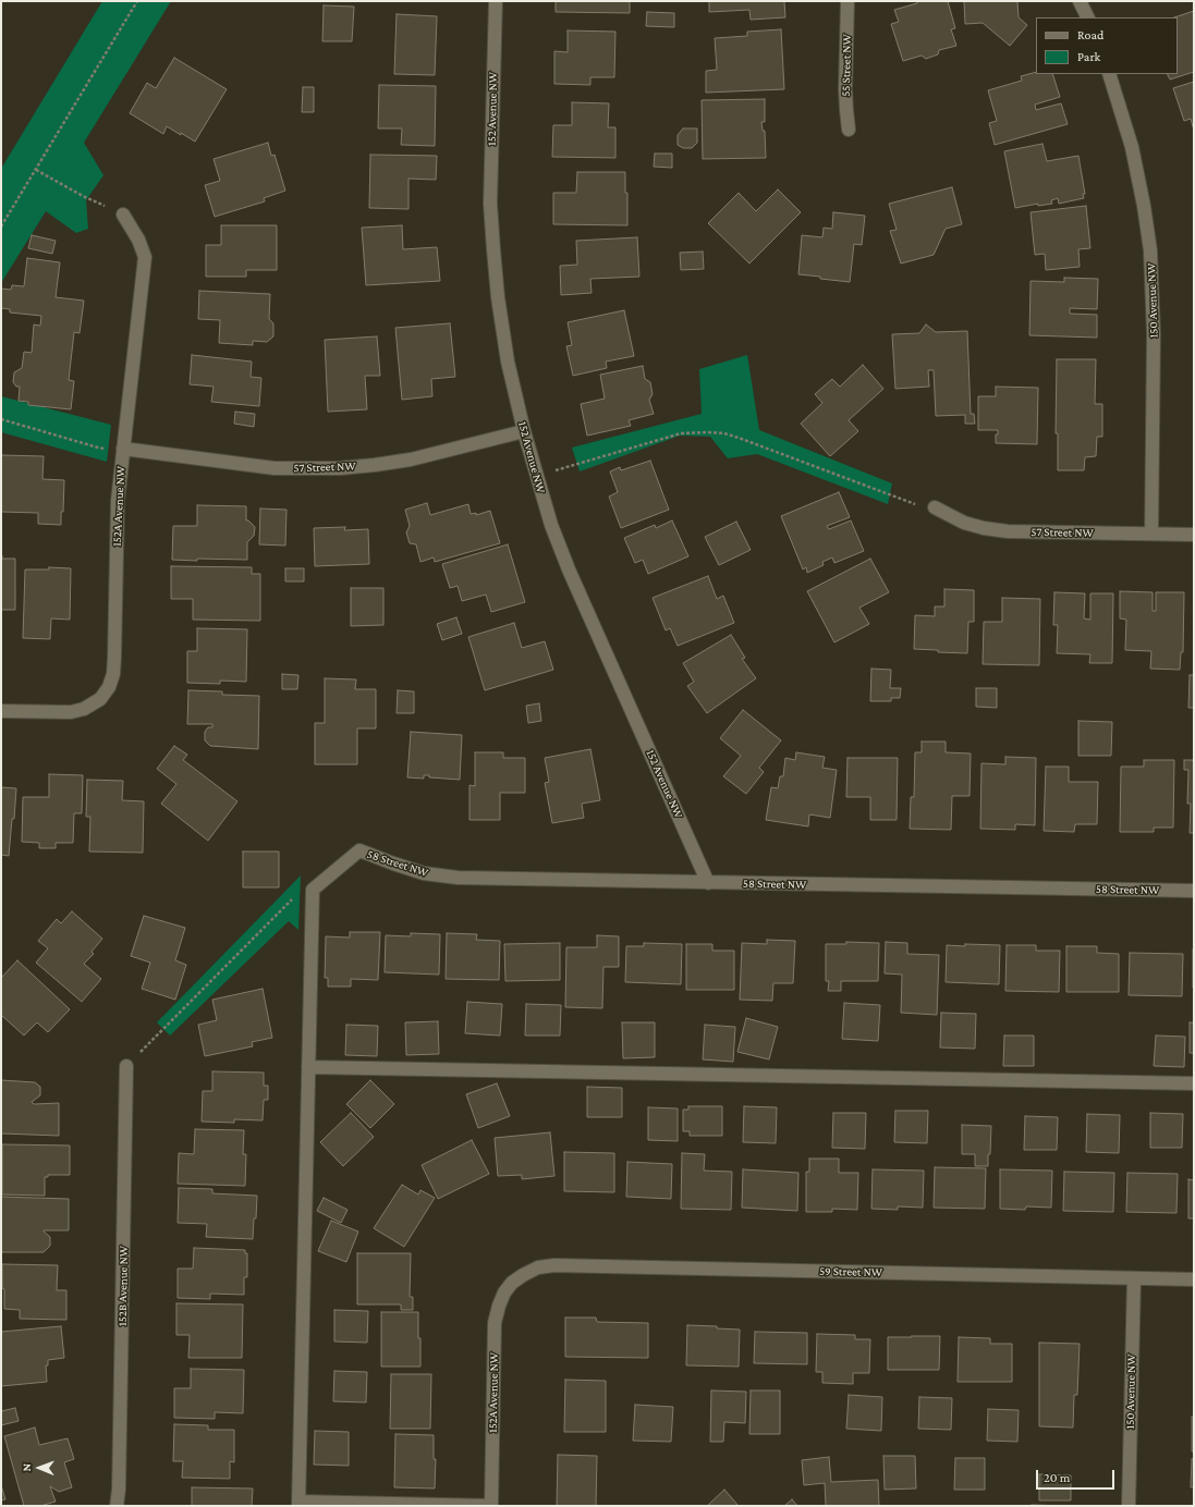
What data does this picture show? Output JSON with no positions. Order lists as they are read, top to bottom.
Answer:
{
  "streets": {
    "street": [
      "55 Street NW",
      "152 Avenue NW",
      "150 Avenue NW",
      "57 Street NW",
      "152A Avenue NW",
      "58 Street NW",
      "59 Street NW",
      "152B Avenue NW"
    ]
  },
  "crossings": [
    ["152 Avenue NW", "57 Street NW"],
    ["152 Avenue NW", "58 Street NW"],
    ["150 Avenue NW", "57 Street NW"],
    ["150 Avenue NW", "59 Street NW"],
    ["57 Street NW", "152A Avenue NW"],
    ["152A Avenue NW", "59 Street NW"]
  ],
  "legend": ["Road", "Park"],
  "scale_bar": "20 m",
  "north": "left"
}
